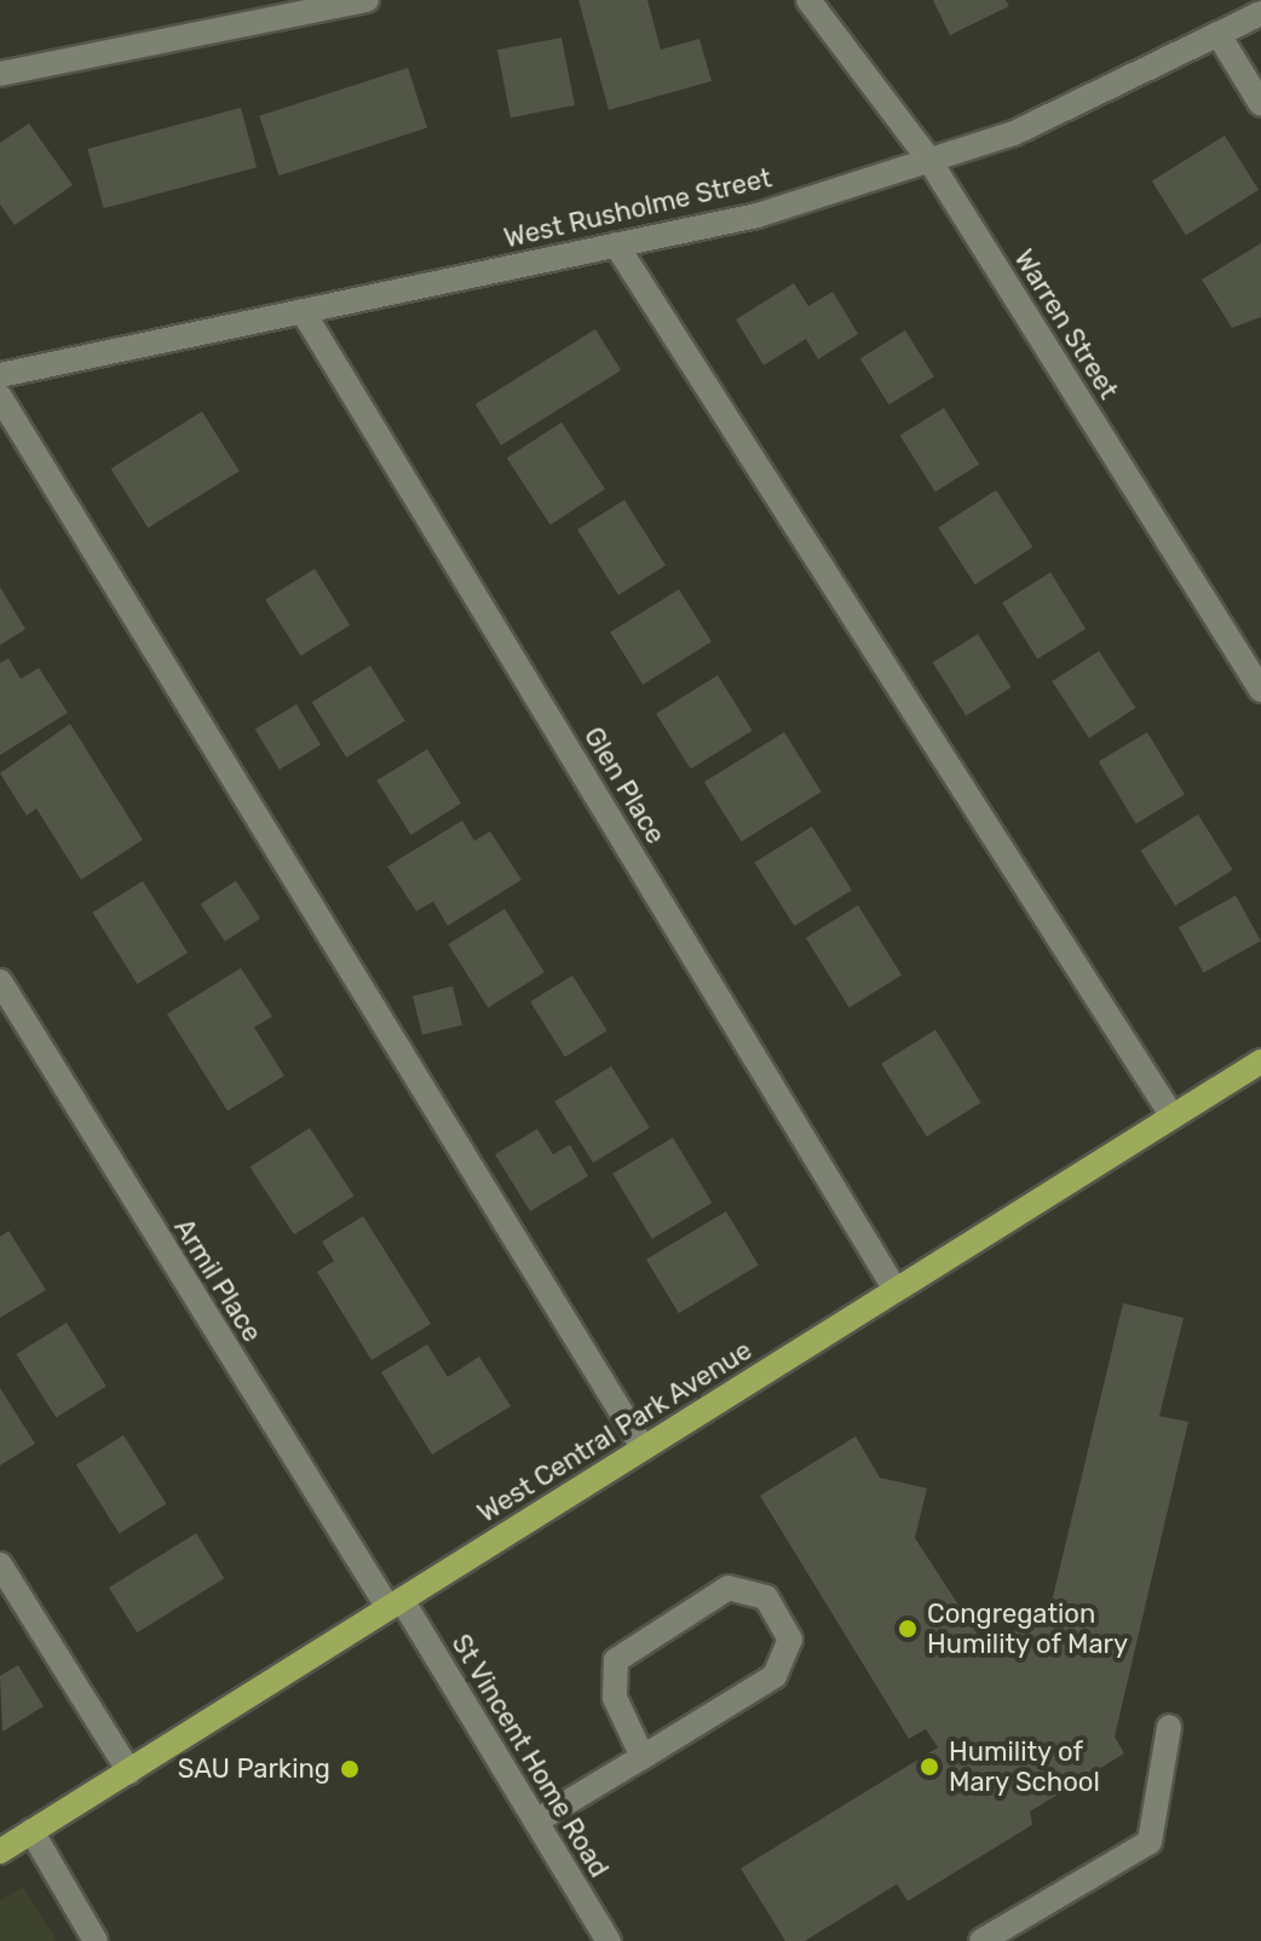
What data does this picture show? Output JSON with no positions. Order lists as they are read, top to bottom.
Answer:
{
  "streets": {
    "main road": ["West Central Park Avenue"],
    "street": [
      "West Rusholme Street",
      "Warren Street",
      "Glen Place",
      "Armil Place",
      "St Vincent Home Road"
    ]
  },
  "crossings": [
    ["West Rusholme Street", "Warren Street"],
    ["West Rusholme Street", "Glen Place"],
    ["Glen Place", "West Central Park Avenue"],
    ["Armil Place", "West Central Park Avenue"],
    ["Armil Place", "St Vincent Home Road"],
    ["West Central Park Avenue", "St Vincent Home Road"]
  ],
  "places": ["Congregation Humility of Mary", "Humility of Mary School", "SAU Parking"]
}
